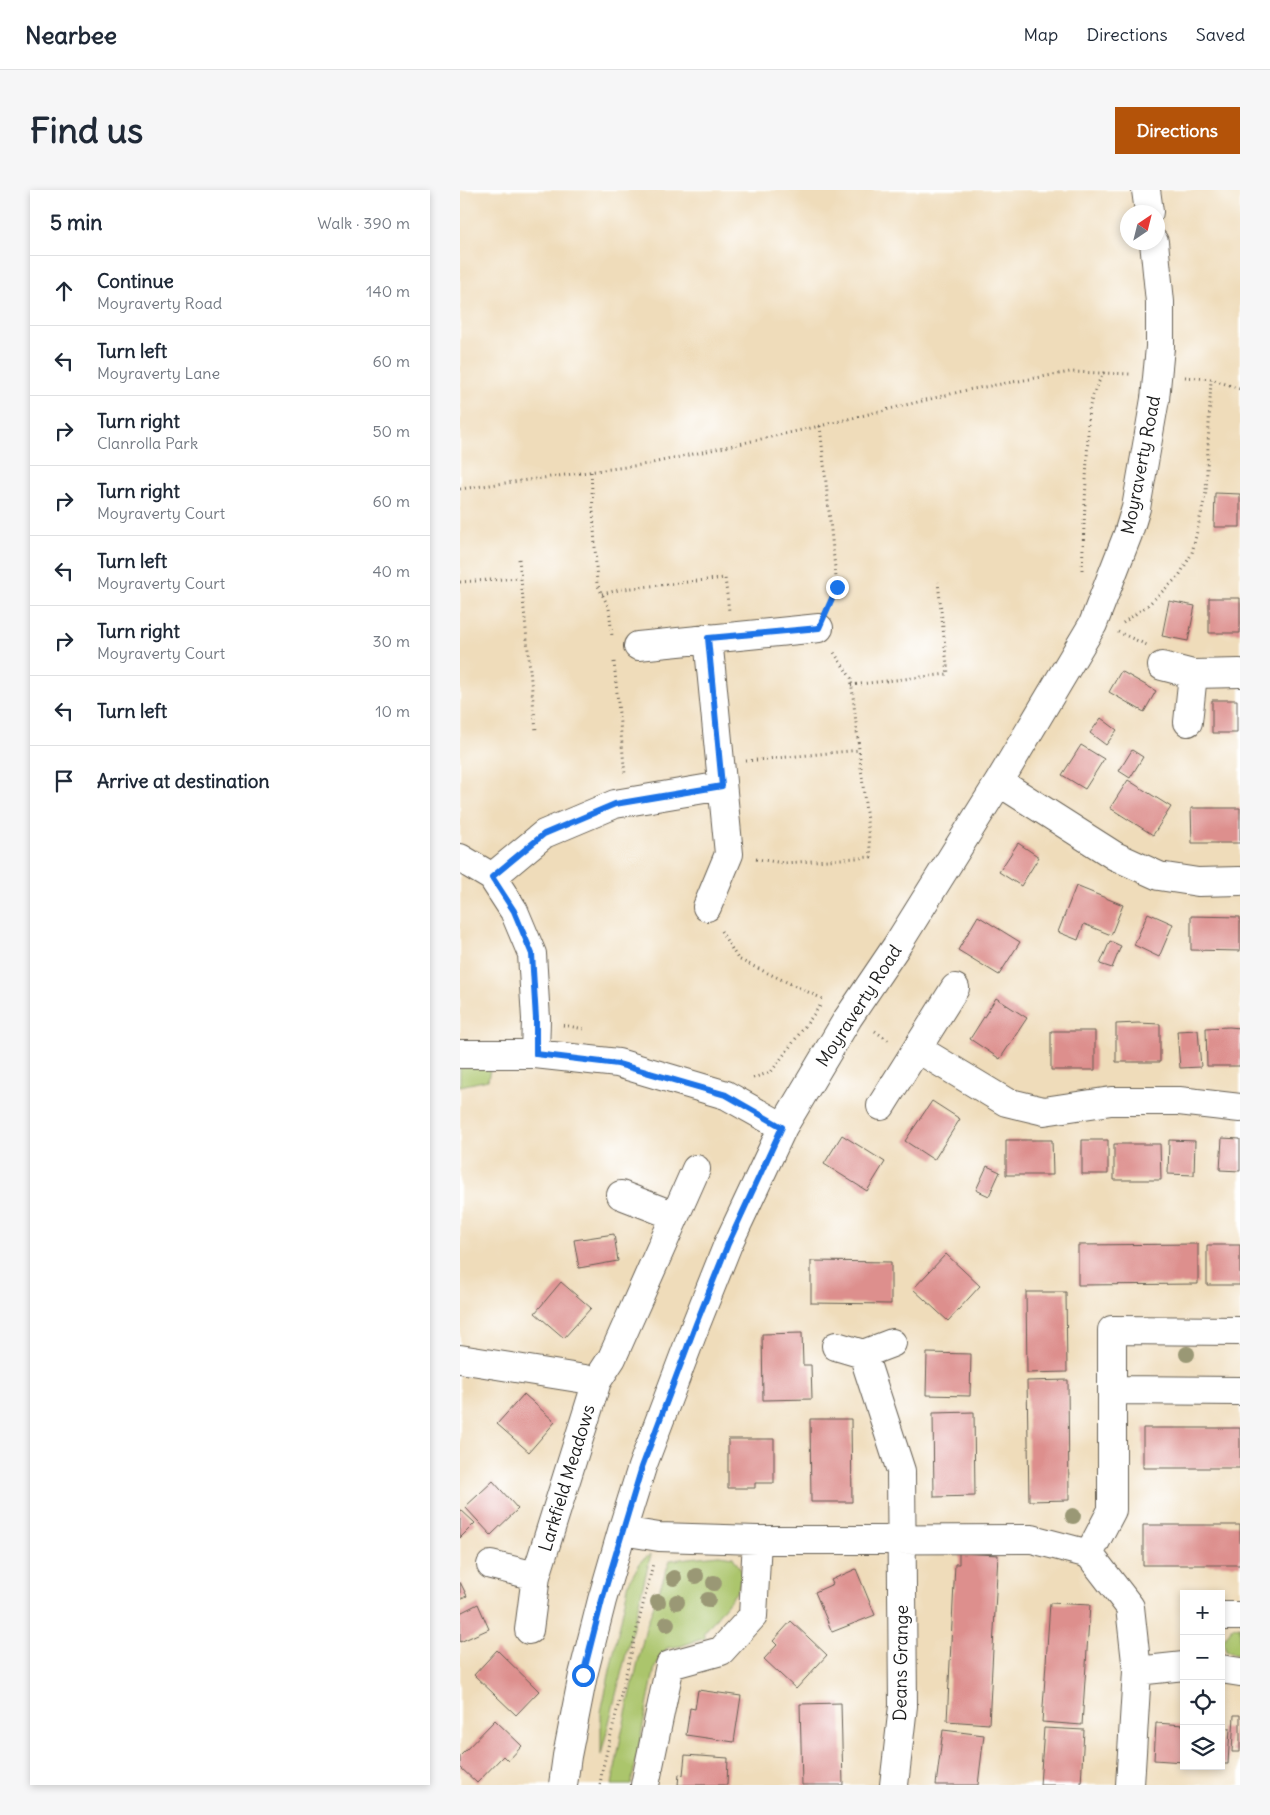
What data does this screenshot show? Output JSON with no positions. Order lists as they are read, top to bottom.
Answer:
{
  "streets": {
    "street": ["Moyraverty Road", "Larkfield Meadows", "Deans Grange"]
  },
  "north": "top right",
  "page": {
    "header": "Nearbee",
    "nav": ["Map", "Directions", "Saved"],
    "buttons": "Directions",
    "title": "Find us",
    "heading": ["5 min", "Walk · 390 m"],
    "list": [
      ["Continue", "Moyraverty Road", "140 m"],
      ["Turn left", "Moyraverty Lane", "60 m"],
      ["Turn right", "Clanrolla Park", "50 m"],
      ["Turn right", "Moyraverty Court", "60 m"],
      ["Turn left", "Moyraverty Court", "40 m"],
      ["Turn right", "Moyraverty Court", "30 m"],
      ["Turn left", "10 m"],
      "Arrive at destination"
    ],
    "map_buttons": ["+", "−"]
  }
}
